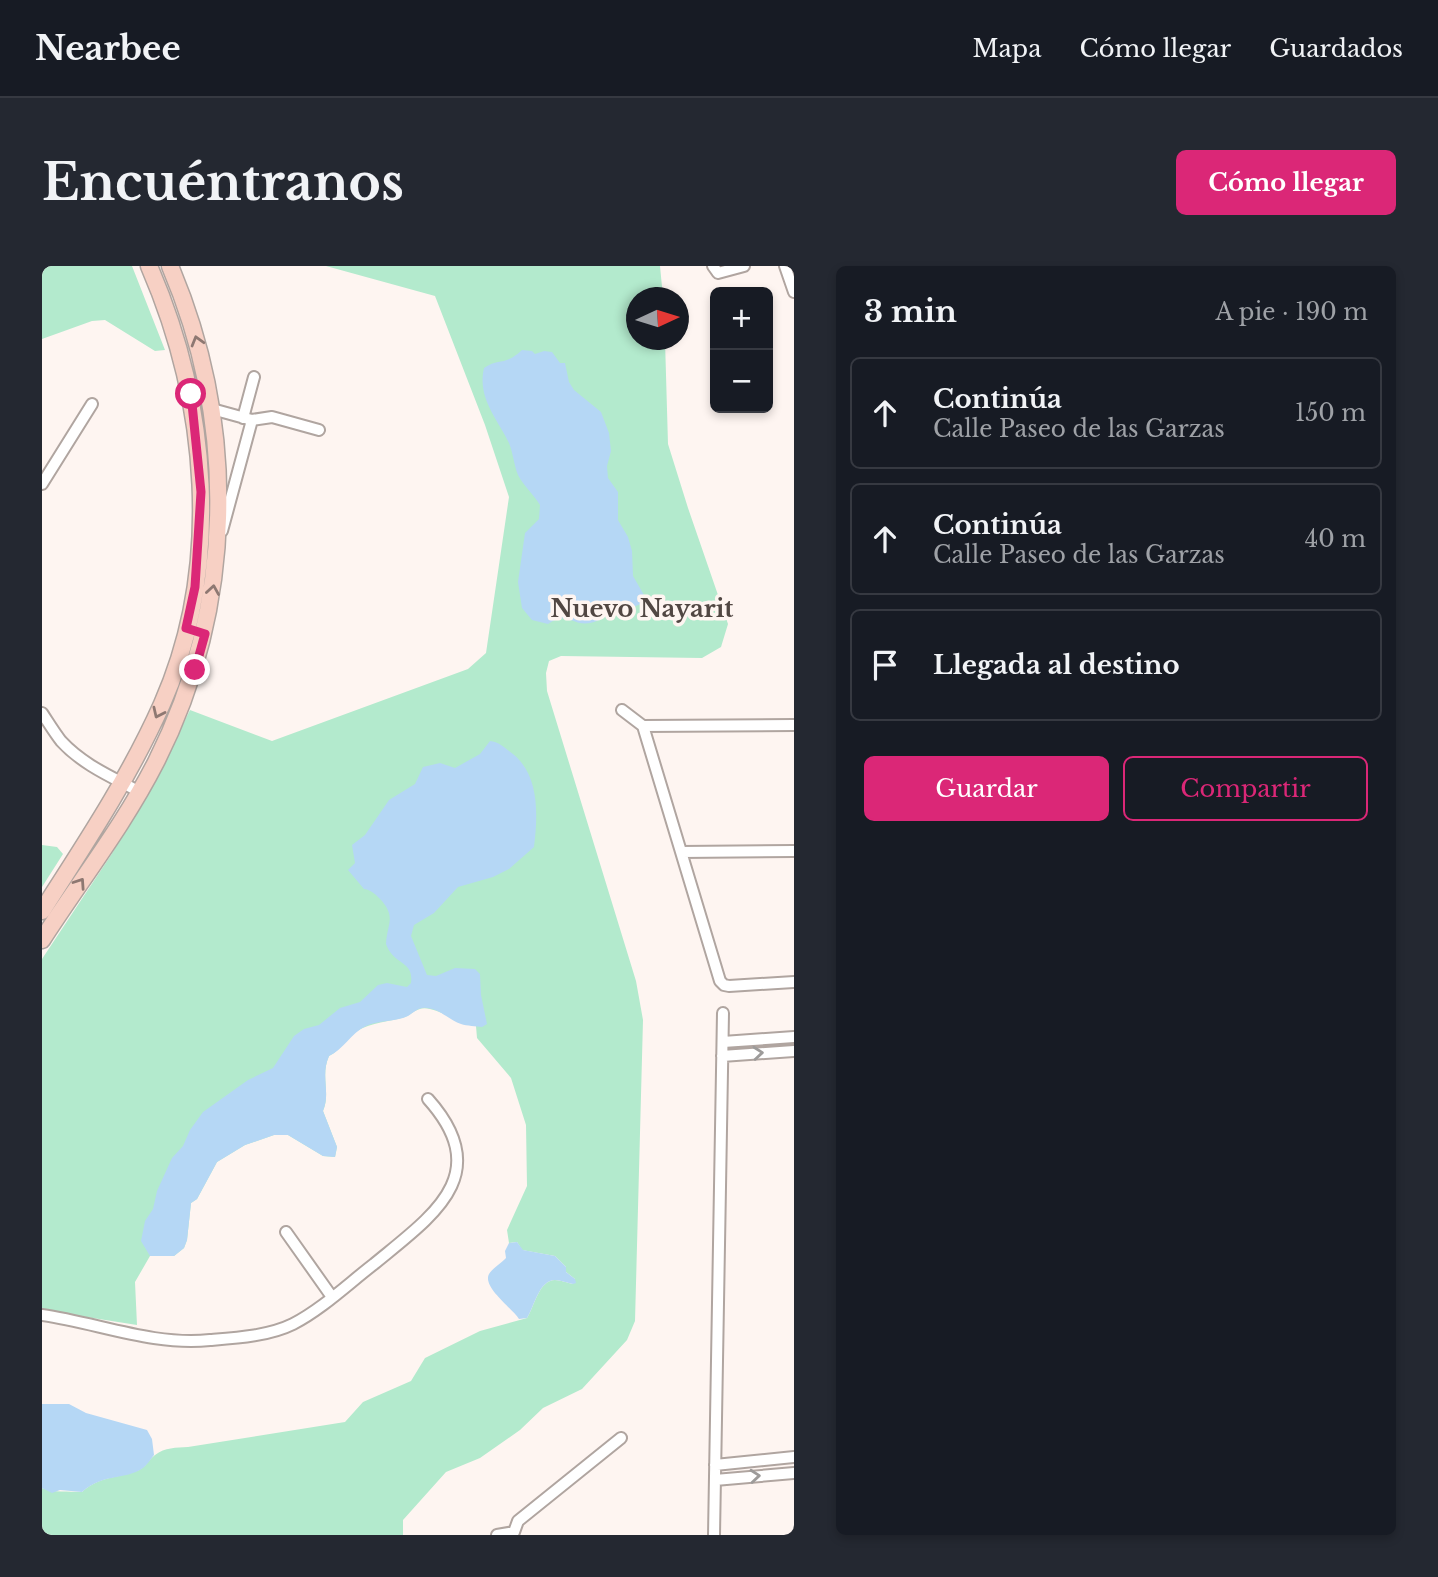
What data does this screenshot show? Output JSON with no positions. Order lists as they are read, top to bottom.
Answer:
{
  "districts": ["Nuevo Nayarit"],
  "north": "right",
  "page": {
    "header": "Nearbee",
    "nav": ["Mapa", "Cómo llegar", "Guardados"],
    "buttons": [
      "Cómo llegar",
      ["Guardar", "Compartir"]
    ],
    "title": "Encuéntranos",
    "heading": ["3 min", "A pie · 190 m"],
    "map_buttons": ["+", "−"],
    "list": [
      ["Continúa", "Calle Paseo de las Garzas", "150 m"],
      ["Continúa", "Calle Paseo de las Garzas", "40 m"],
      "Llegada al destino"
    ]
  }
}
